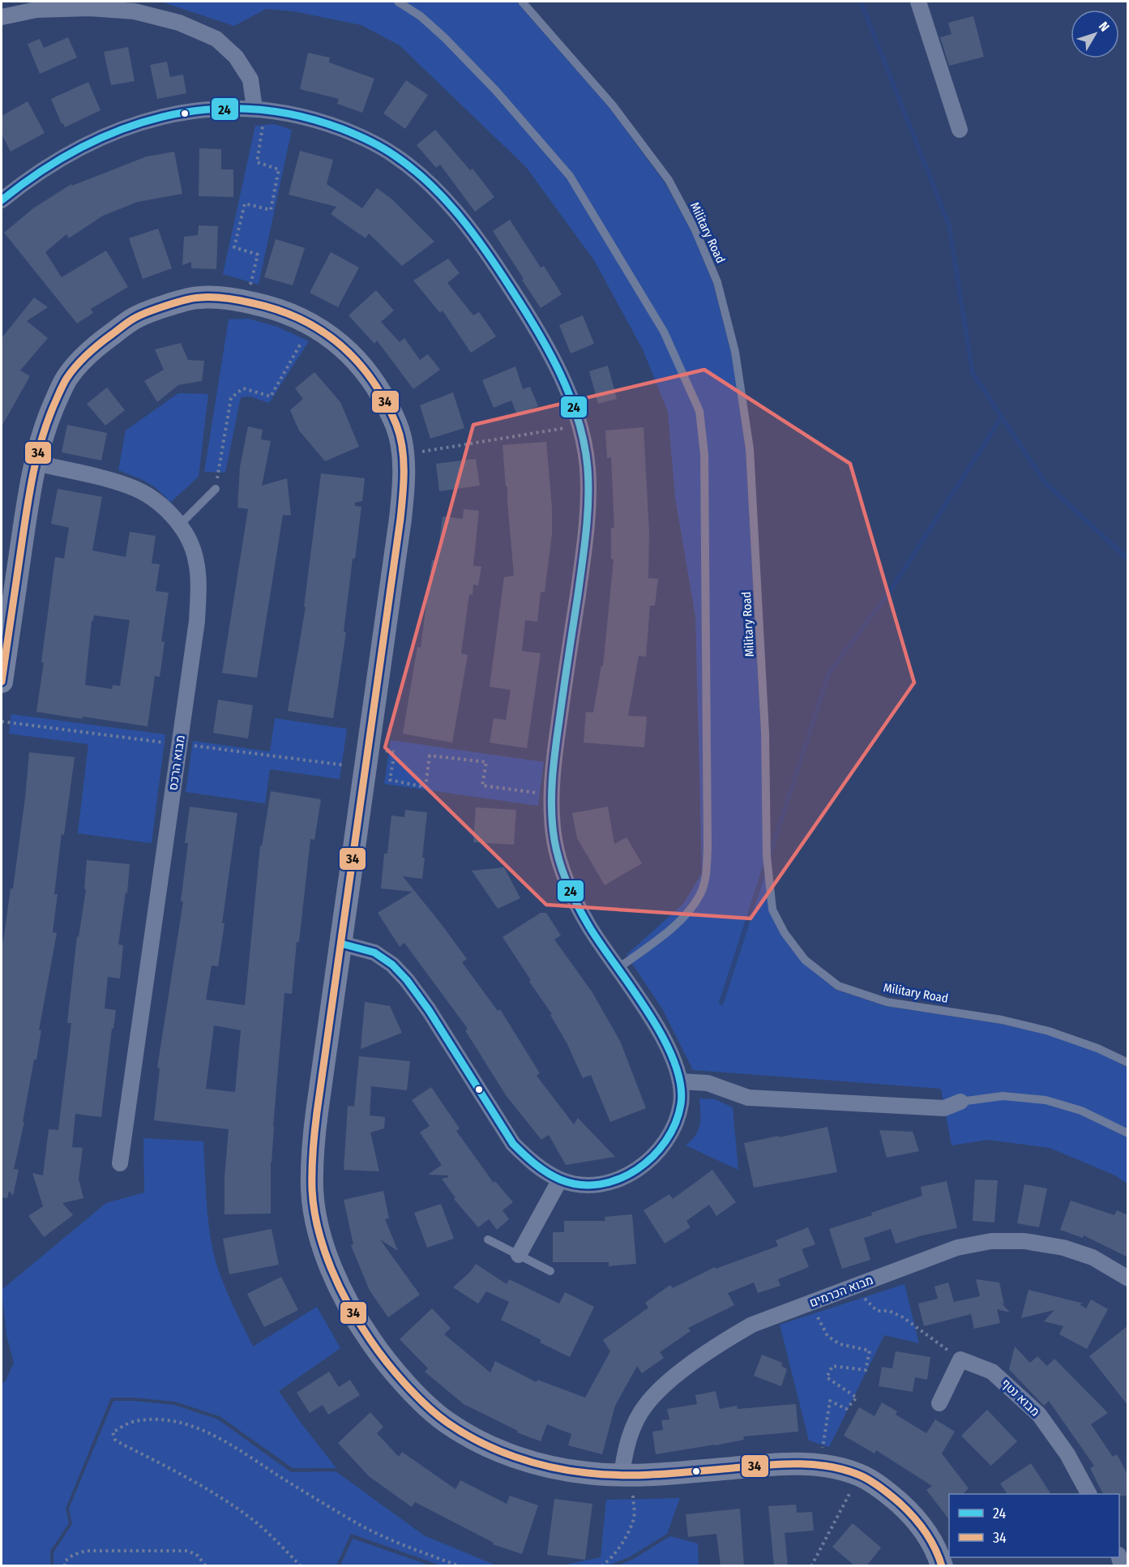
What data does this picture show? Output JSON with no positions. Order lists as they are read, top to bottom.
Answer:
{
  "streets": {
    "street": ["מבוא הרכס", "מבוא הכרמים", "מבוא נטף"],
    "lane": ["Military Road"]
  },
  "lines": ["transit line 24", "transit line 34"],
  "legend": ["24", "34"],
  "north": "top right"
}
